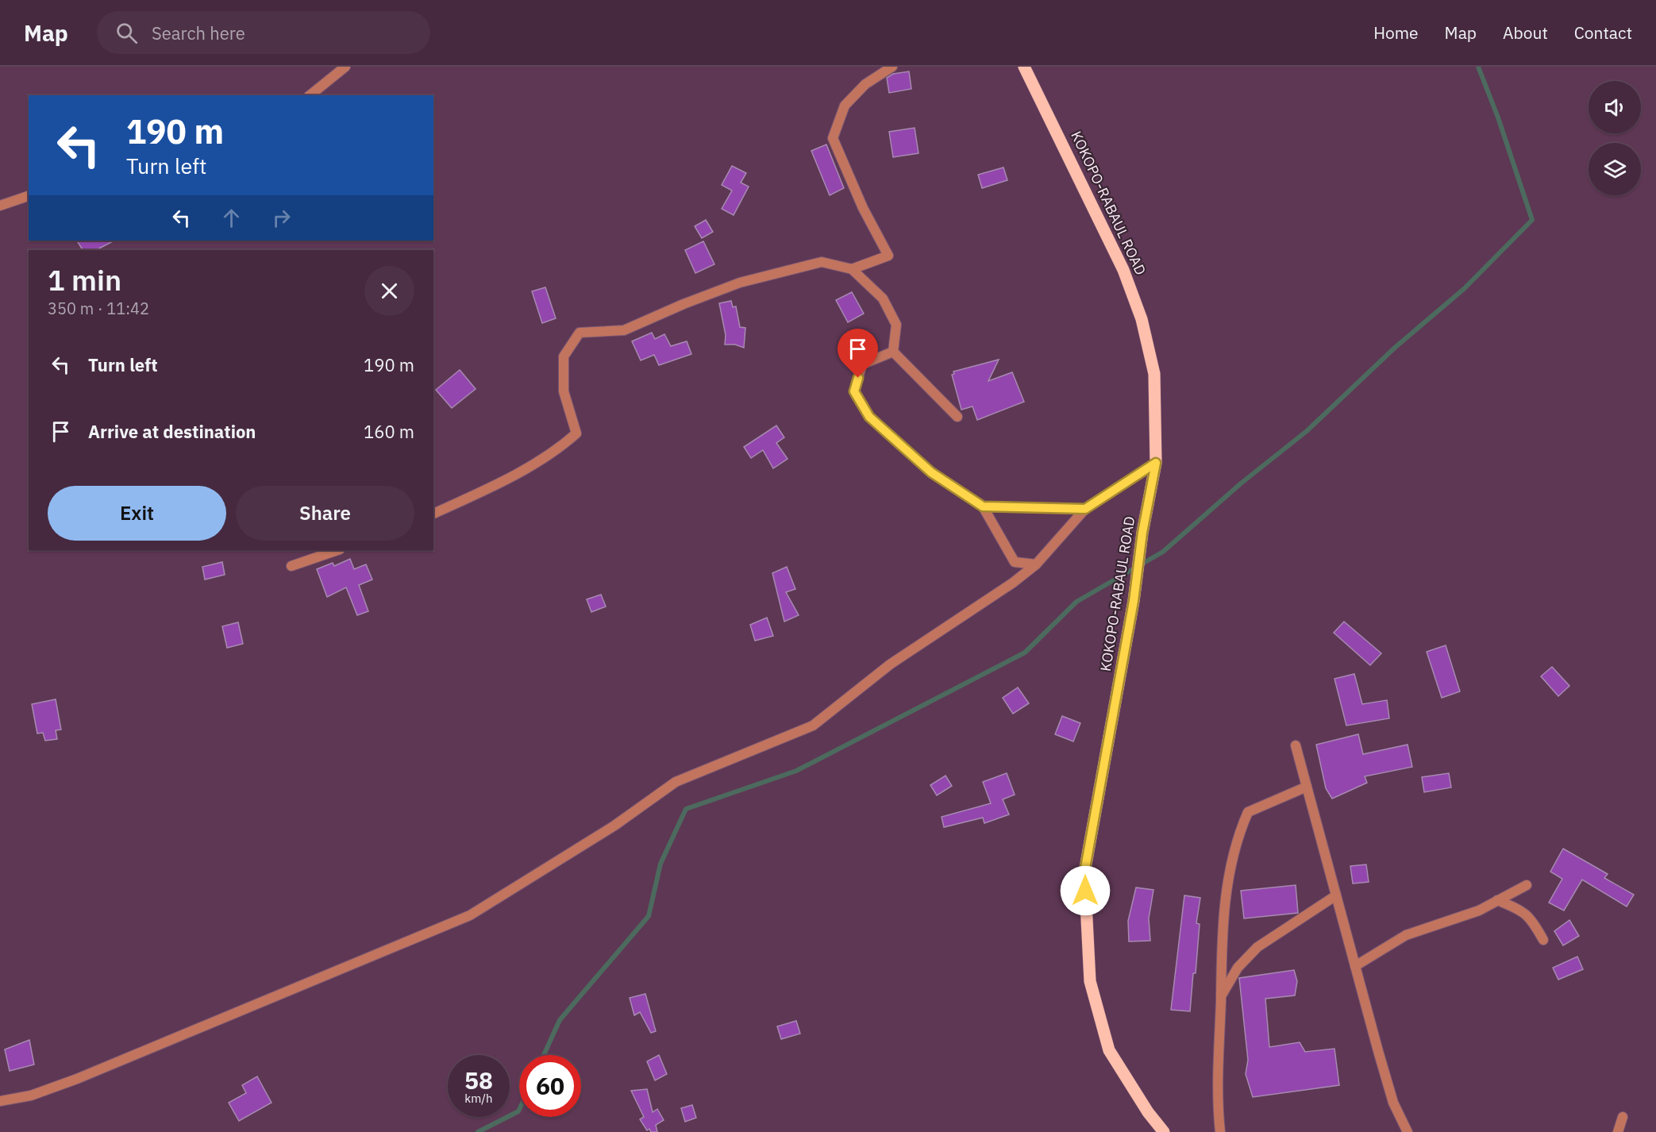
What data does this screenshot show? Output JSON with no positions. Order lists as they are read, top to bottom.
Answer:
{
  "streets": {
    "main road": ["KOKOPO-RABAUL ROAD"]
  },
  "page": {
    "header": "Map",
    "search": "Search here",
    "nav": [
      "Home",
      "Map",
      "About",
      "Contact"
    ],
    "turn": ["190 m", "Turn left"],
    "heading": ["1 min", "350 m · 11:42"],
    "list": [
      {
        "name": "Turn left",
        "value": "190 m"
      },
      {
        "name": "Arrive at destination",
        "value": "160 m"
      }
    ],
    "buttons": ["Exit", "Share"],
    "speed": "58 km/h",
    "limit": "60"
  }
}
